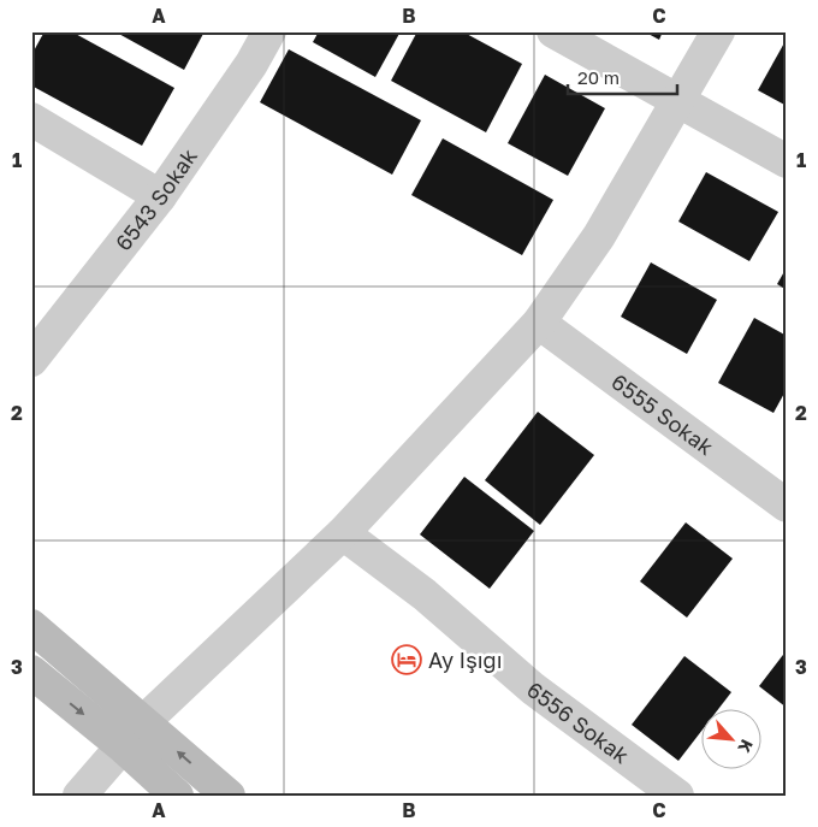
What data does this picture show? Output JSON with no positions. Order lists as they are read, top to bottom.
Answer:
{
  "streets": {
    "street": ["6543 Sokak", "6555 Sokak", "6556 Sokak"]
  },
  "places": {
    "hotel": ["Ay Işığı"]
  },
  "scale_bar": "20 m",
  "north": "bottom right",
  "grid": {
    "columns": ["A", "B", "C"],
    "rows": ["1", "2", "3"]
  }
}
